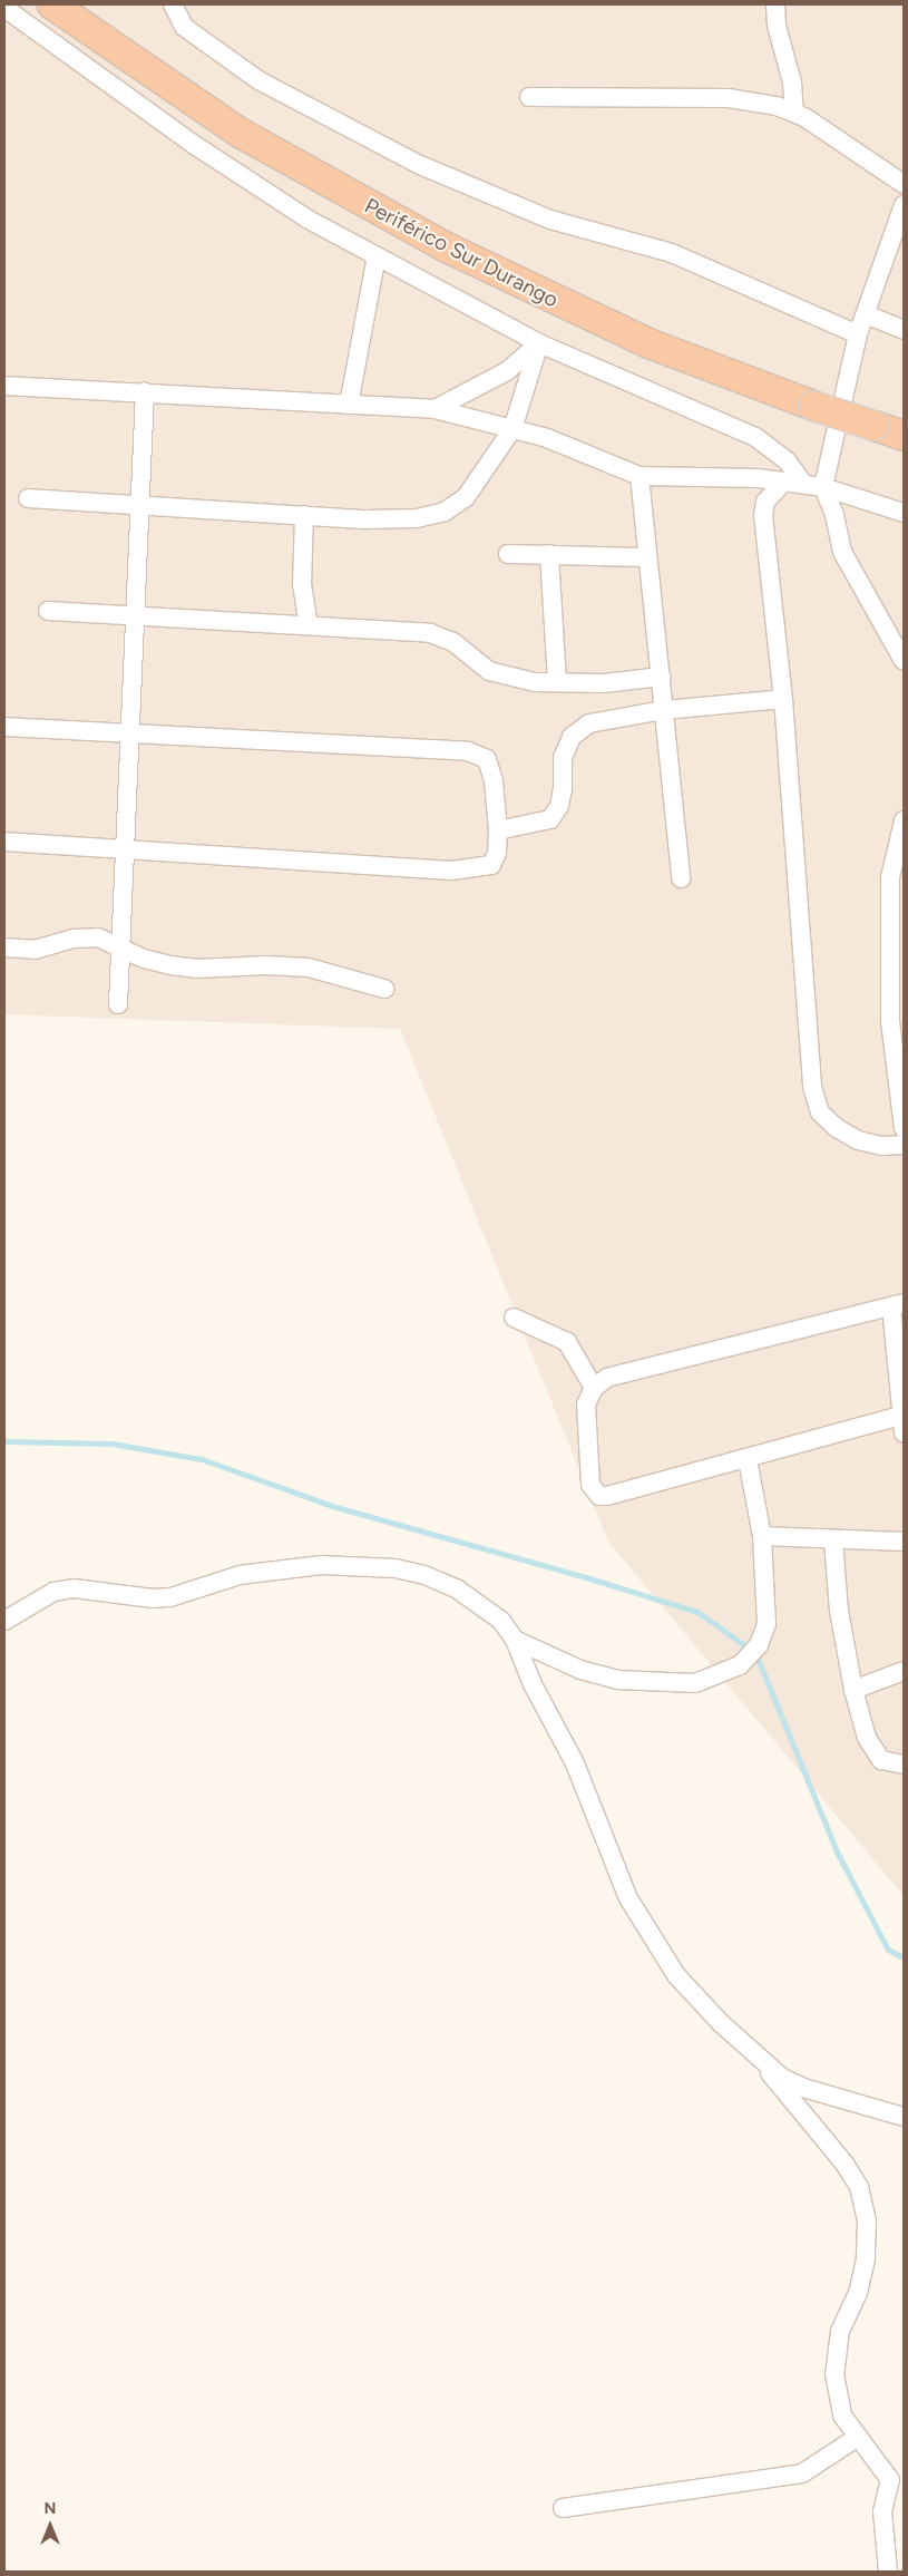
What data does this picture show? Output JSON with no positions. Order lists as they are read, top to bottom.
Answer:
{
  "streets": {
    "highway": ["Periférico Sur Durango"]
  },
  "north": "top"
}
